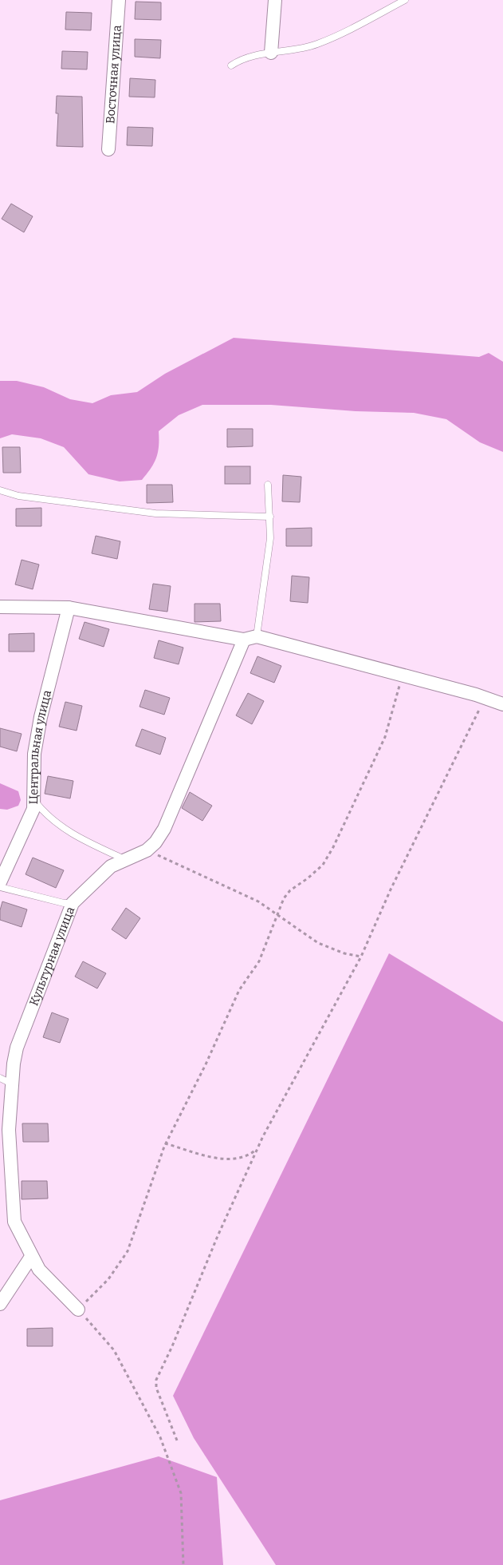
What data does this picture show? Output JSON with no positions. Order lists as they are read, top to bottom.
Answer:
{
  "streets": {
    "street": ["Восточная улица", "Центральная улица", "Культурная улица"]
  }
}
